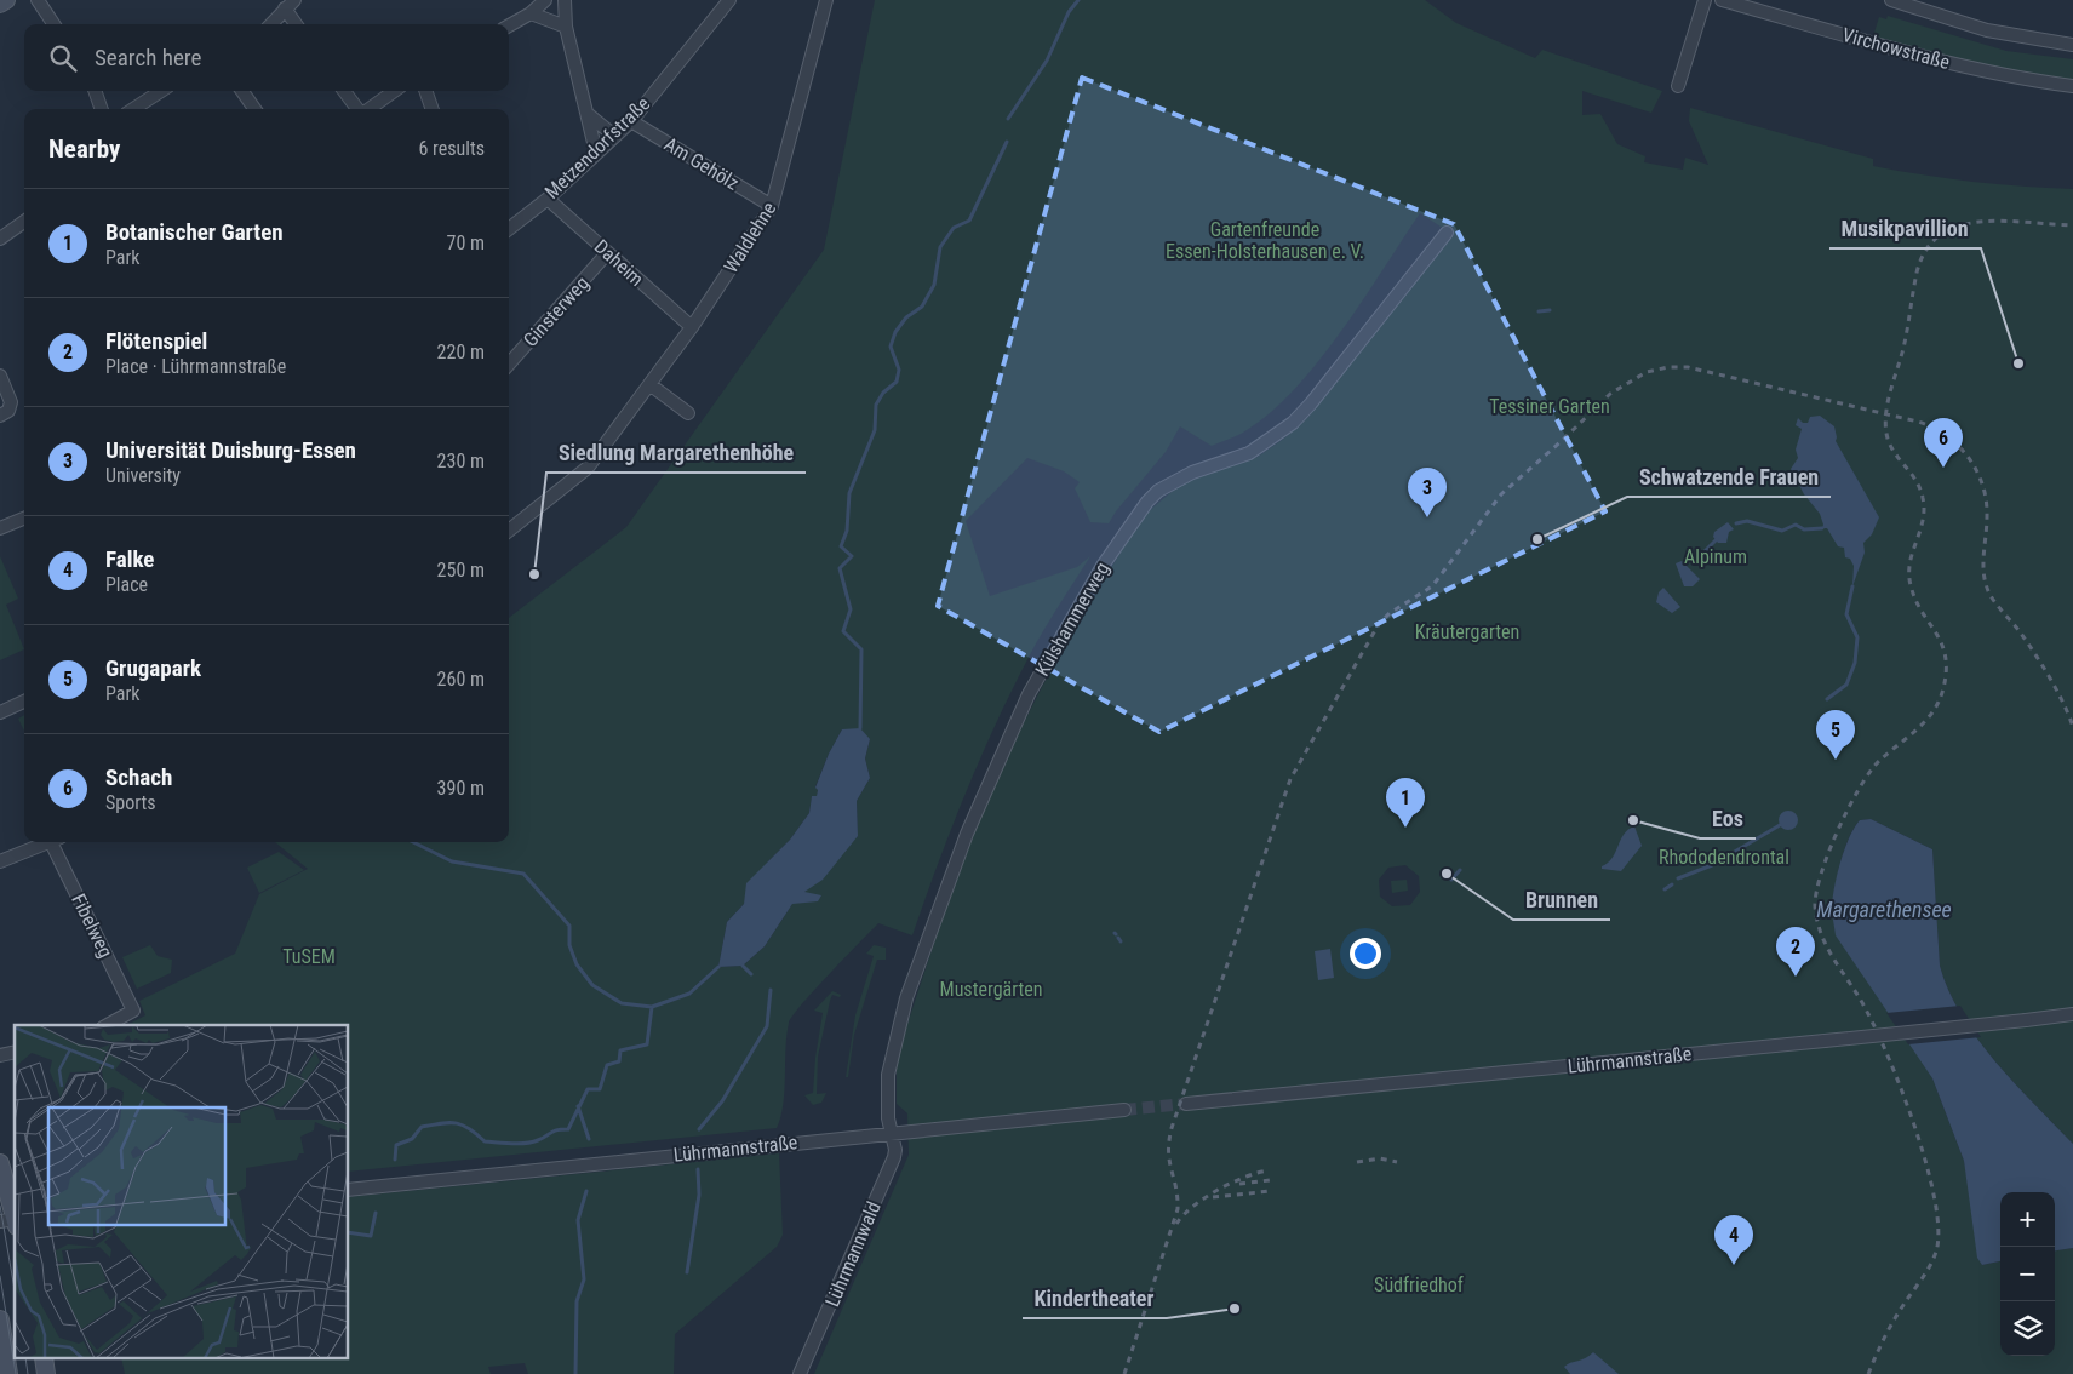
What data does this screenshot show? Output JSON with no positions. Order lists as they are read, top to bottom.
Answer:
{
  "streets": {
    "street": [
      "Virchowstraße",
      "Metzendorfstraße",
      "Am Gehölz",
      "Waldlehne",
      "Daheim",
      "Ginsterweg",
      "Külshammerweg",
      "Fibelweg",
      "Lührmannstraße",
      "Lührmannwald"
    ]
  },
  "crossings": [
    ["Metzendorfstraße", "Am Gehölz"],
    ["Metzendorfstraße", "Daheim"],
    ["Am Gehölz", "Waldlehne"],
    ["Waldlehne", "Daheim"],
    ["Daheim", "Ginsterweg"],
    ["Külshammerweg", "Lührmannstraße"],
    ["Külshammerweg", "Lührmannwald"],
    ["Lührmannstraße", "Lührmannwald"]
  ],
  "water": ["Margarethensee"],
  "parks": [
    "Gartenfreunde Essen-Holsterhausen e. V.",
    "Tessiner Garten",
    "Alpinum",
    "Kräutergarten",
    "Rhododendrontal",
    "TuSEM",
    "Mustergärten",
    "Südfriedhof"
  ],
  "places": [
    "Musikpavillion",
    "Schwatzende Frauen",
    "Siedlung Margarethenhöhe",
    "Eos",
    "Brunnen",
    "Kindertheater"
  ],
  "page": {
    "search": "Search here",
    "heading": ["Nearby", "6 results"],
    "list": [
      {
        "mark": "1",
        "name": "Botanischer Garten",
        "note": "Park",
        "value": "70 m"
      },
      {
        "mark": "2",
        "name": "Flötenspiel",
        "note": "Place · Lührmannstraße",
        "value": "220 m"
      },
      {
        "mark": "3",
        "name": "Universität Duisburg-Essen",
        "note": "University",
        "value": "230 m"
      },
      {
        "mark": "4",
        "name": "Falke",
        "note": "Place",
        "value": "250 m"
      },
      {
        "mark": "5",
        "name": "Grugapark",
        "note": "Park",
        "value": "260 m"
      },
      {
        "mark": "6",
        "name": "Schach",
        "note": "Sports",
        "value": "390 m"
      }
    ],
    "pins": [
      "6",
      "3",
      "5",
      "1",
      "2",
      "4"
    ],
    "map_buttons": ["+", "−"]
  }
}
